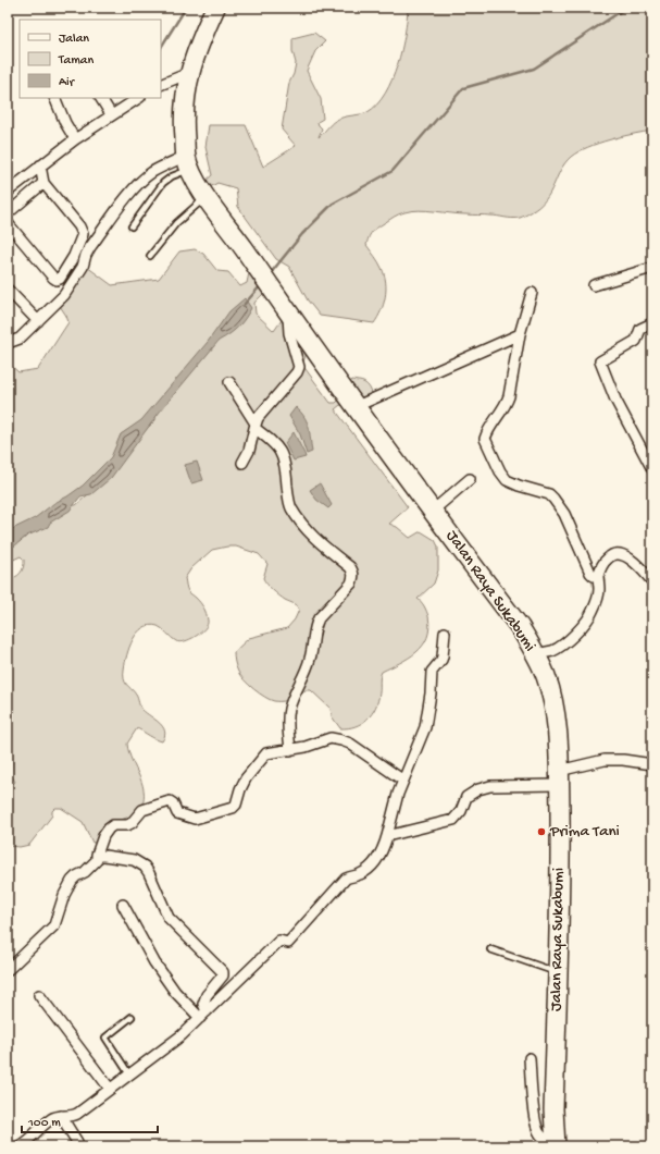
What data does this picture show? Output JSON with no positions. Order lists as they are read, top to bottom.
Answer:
{
  "streets": {
    "highway": ["Jalan Raya Sukabumi"]
  },
  "places": ["Prima Tani"],
  "legend": ["Jalan", "Taman", "Air"],
  "scale_bar": "100 m"
}
